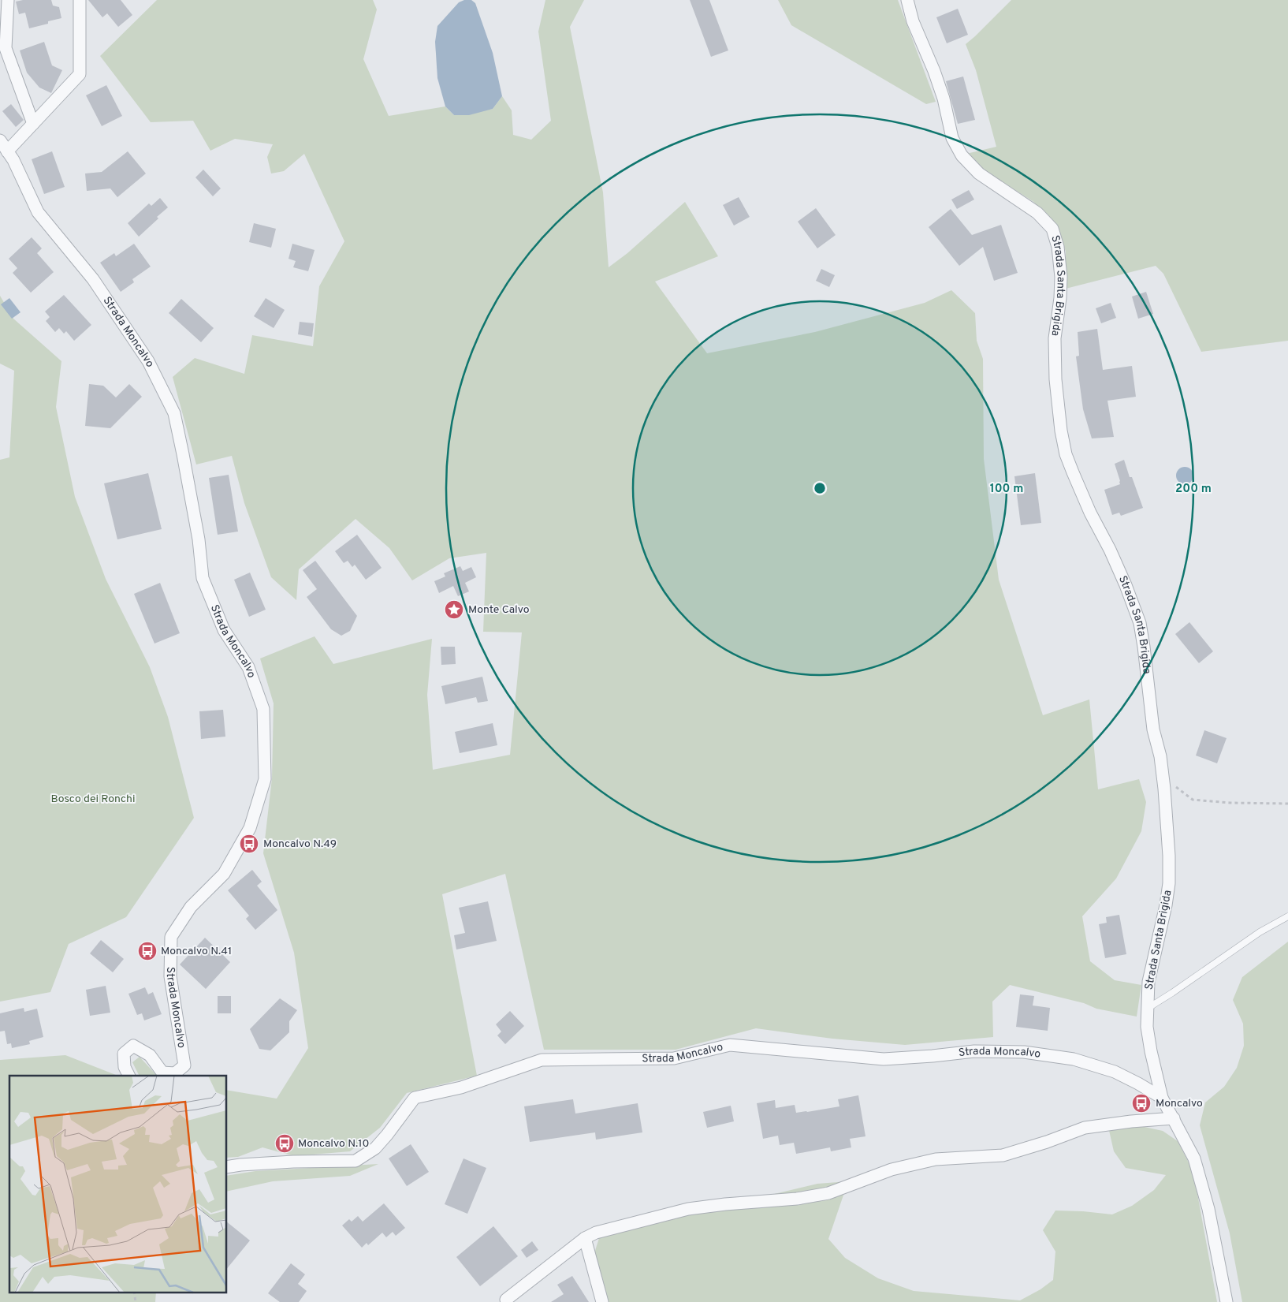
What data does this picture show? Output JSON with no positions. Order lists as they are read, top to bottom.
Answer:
{
  "streets": {
    "street": ["Strada Santa Brigida", "Strada Moncalvo"]
  },
  "crossings": [
    ["Strada Santa Brigida", "Strada Moncalvo"]
  ],
  "parks": ["Bosco dei Ronchi"],
  "places": {
    "place": ["Monte Calvo"],
    "bus stop": [
      "Moncalvo N.49",
      "Moncalvo N.41",
      "Moncalvo",
      "Moncalvo N.10"
    ]
  },
  "rings": ["100 m", "200 m"]
}
